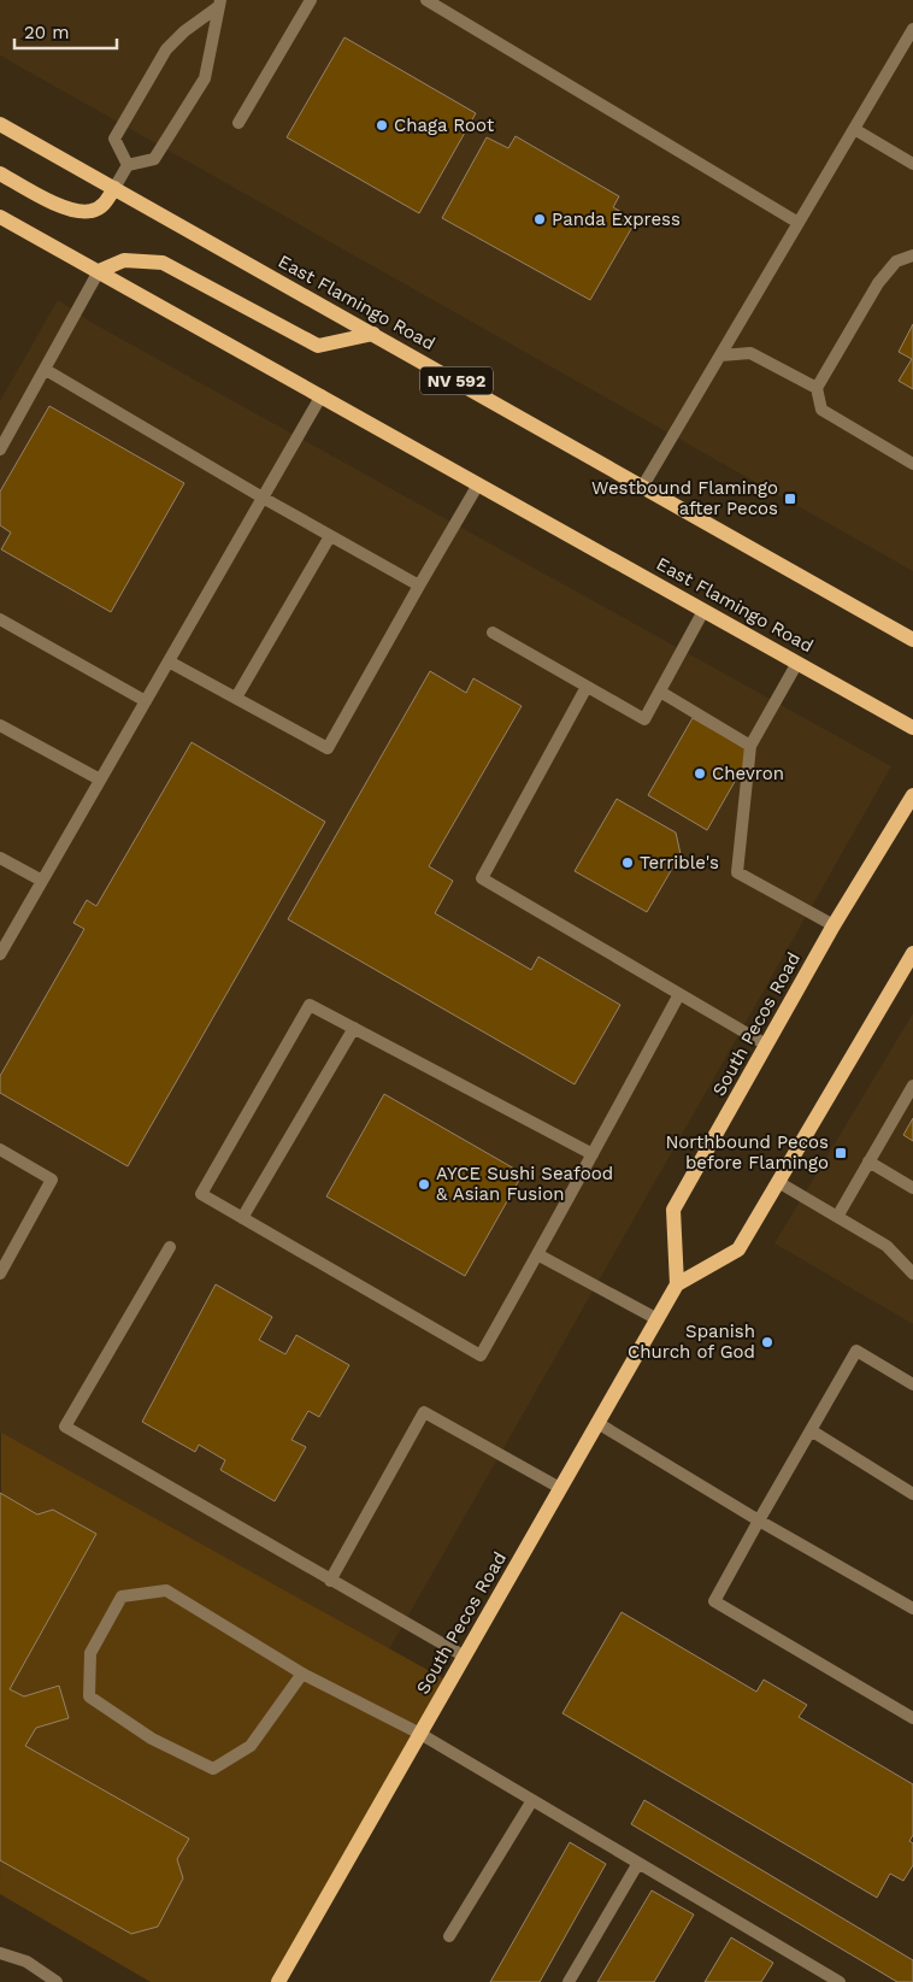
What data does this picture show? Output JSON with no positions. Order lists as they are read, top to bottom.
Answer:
{
  "streets": {
    "main road": ["East Flamingo Road", "NV 592", "South Pecos Road"]
  },
  "places": {
    "other": [
      "Chaga Root",
      "Panda Express",
      "Chevron",
      "Terrible's",
      "AYCE Sushi Seafood & Asian Fusion",
      "Spanish Church of God"
    ],
    "transit": ["Westbound Flamingo after Pecos", "Northbound Pecos before Flamingo"]
  },
  "scale_bar": "20 m"
}
